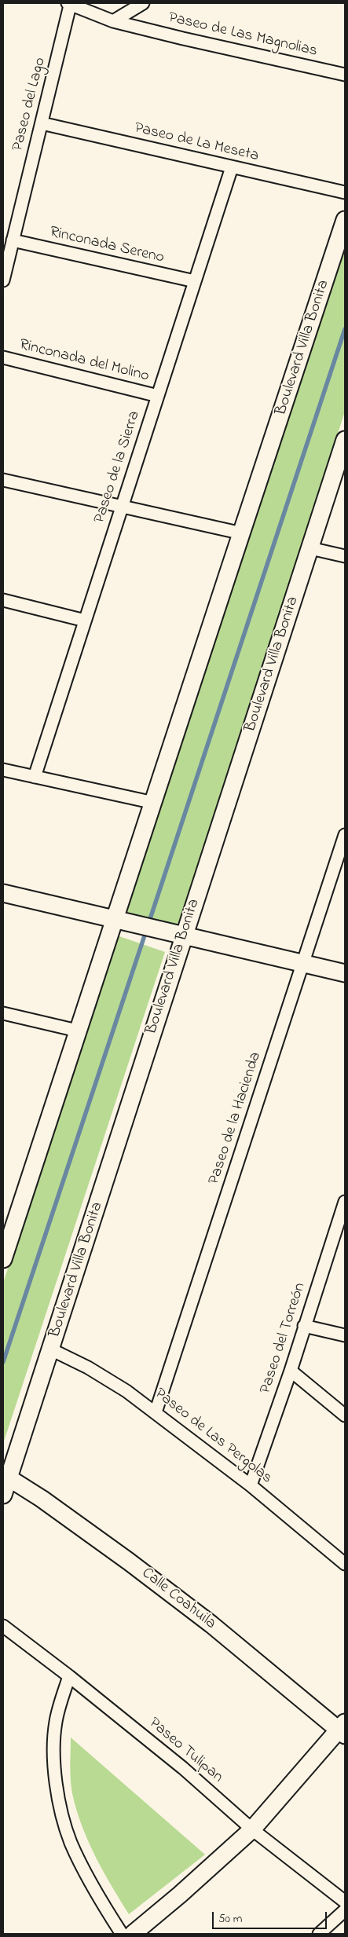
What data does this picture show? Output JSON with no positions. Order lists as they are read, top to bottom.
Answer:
{
  "streets": {
    "street": [
      "Paseo de Las Magnolias",
      "Paseo del Lago",
      "Paseo de La Meseta",
      "Rinconada Sereno",
      "Boulevard Villa Bonita",
      "Rinconada del Molino",
      "Paseo de la Sierra",
      "Paseo de la Hacienda",
      "Paseo del Torreón",
      "Paseo de Las Pergolas",
      "Calle Coahuila",
      "Paseo Tulipan"
    ]
  },
  "crossings": [
    ["Paseo de Las Magnolias", "Paseo del Lago"],
    ["Paseo del Lago", "Paseo de La Meseta"],
    ["Paseo del Lago", "Rinconada Sereno"],
    ["Paseo de La Meseta", "Paseo de la Sierra"],
    ["Rinconada Sereno", "Paseo de la Sierra"],
    ["Boulevard Villa Bonita", "Paseo de Las Pergolas"],
    ["Boulevard Villa Bonita", "Calle Coahuila"],
    ["Rinconada del Molino", "Paseo de la Sierra"],
    ["Paseo de la Hacienda", "Paseo de Las Pergolas"],
    ["Paseo del Torreón", "Paseo de Las Pergolas"]
  ],
  "scale_bar": "50 m"
}
